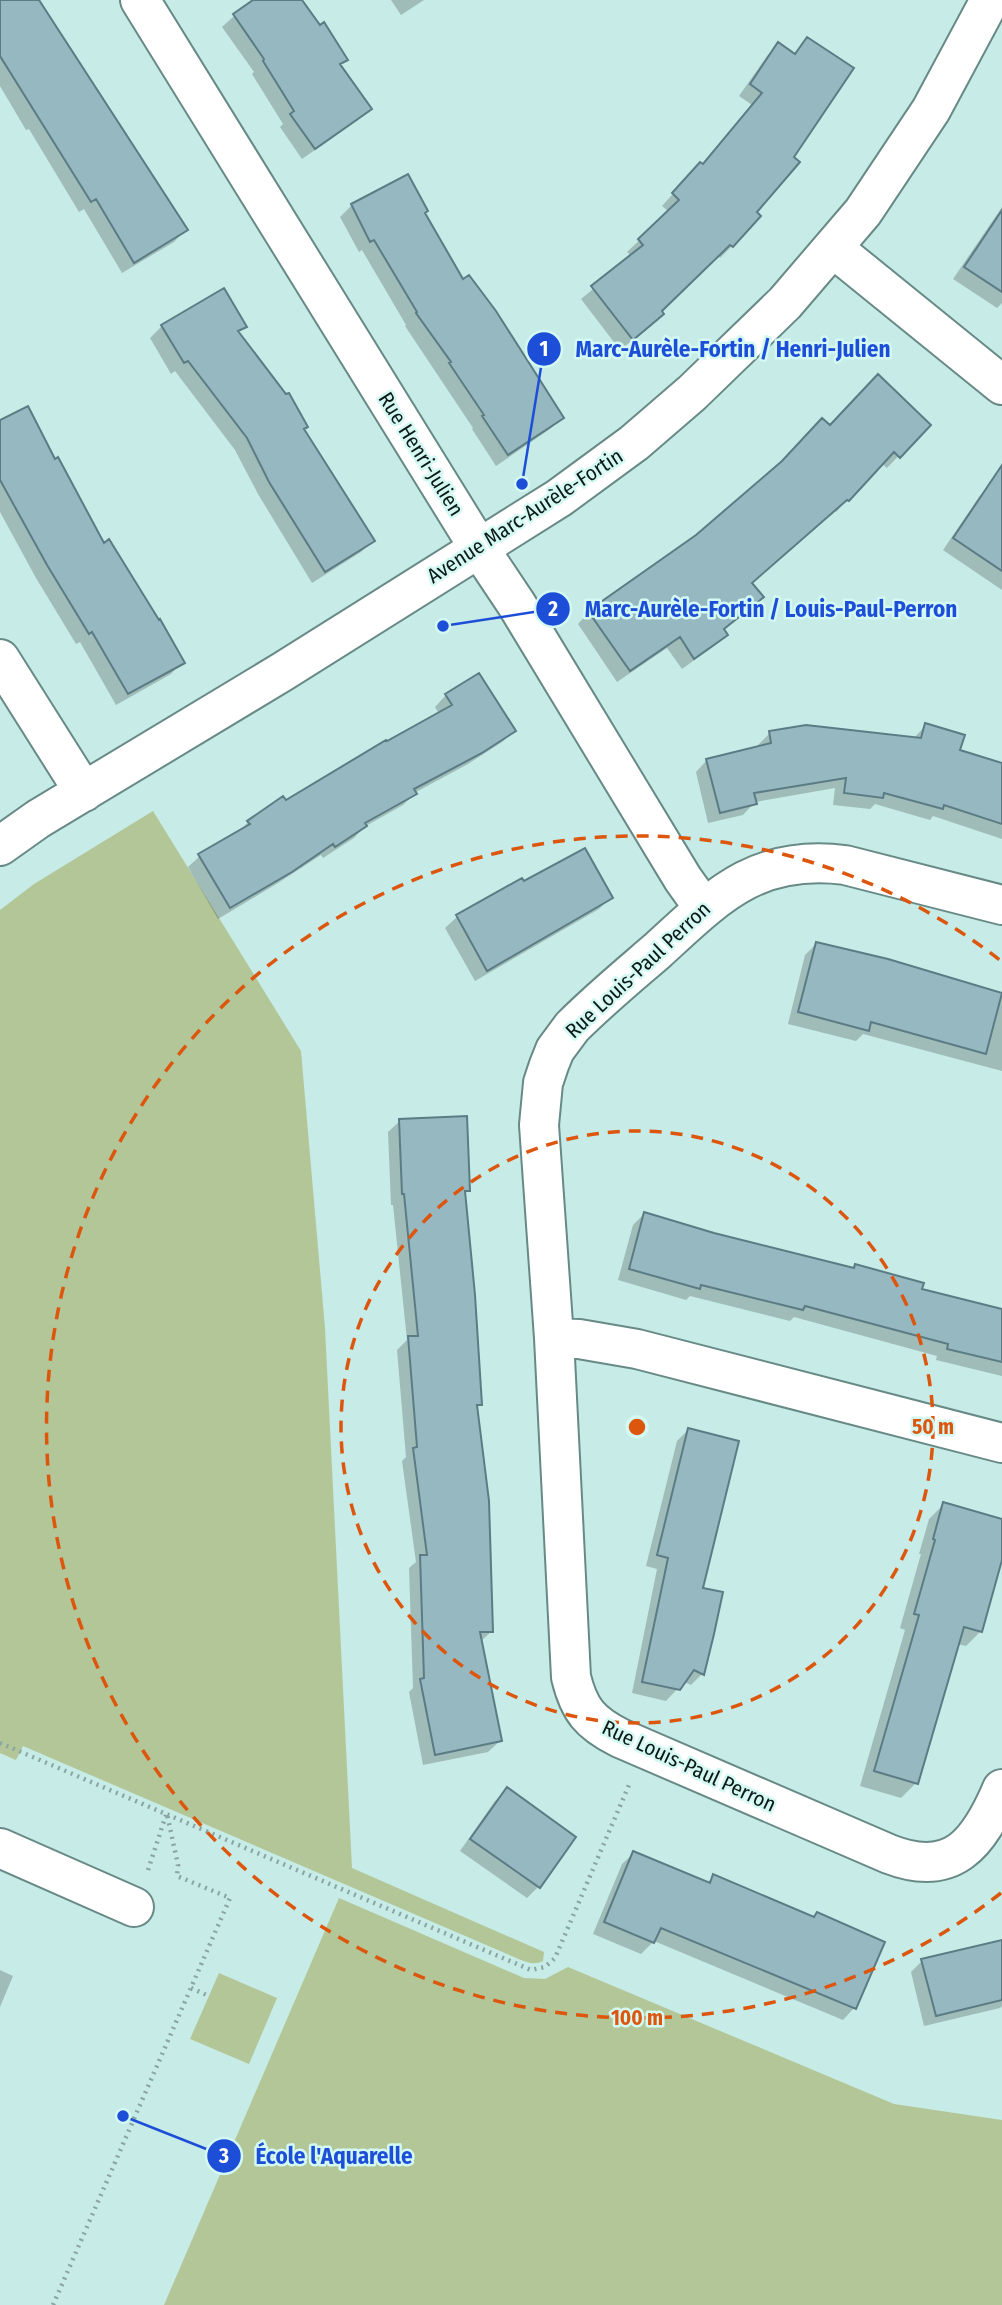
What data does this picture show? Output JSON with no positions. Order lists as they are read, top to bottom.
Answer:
{
  "streets": {
    "street": ["Rue Henri-Julien", "Avenue Marc-Aurèle-Fortin", "Rue Louis-Paul Perron"]
  },
  "crossings": [
    ["Rue Henri-Julien", "Avenue Marc-Aurèle-Fortin"],
    ["Rue Henri-Julien", "Rue Louis-Paul Perron"]
  ],
  "places": ["Marc-Aurèle-Fortin / Henri-Julien", "Marc-Aurèle-Fortin / Louis-Paul-Perron", "École l'Aquarelle"],
  "rings": ["50 m", "100 m"]
}
